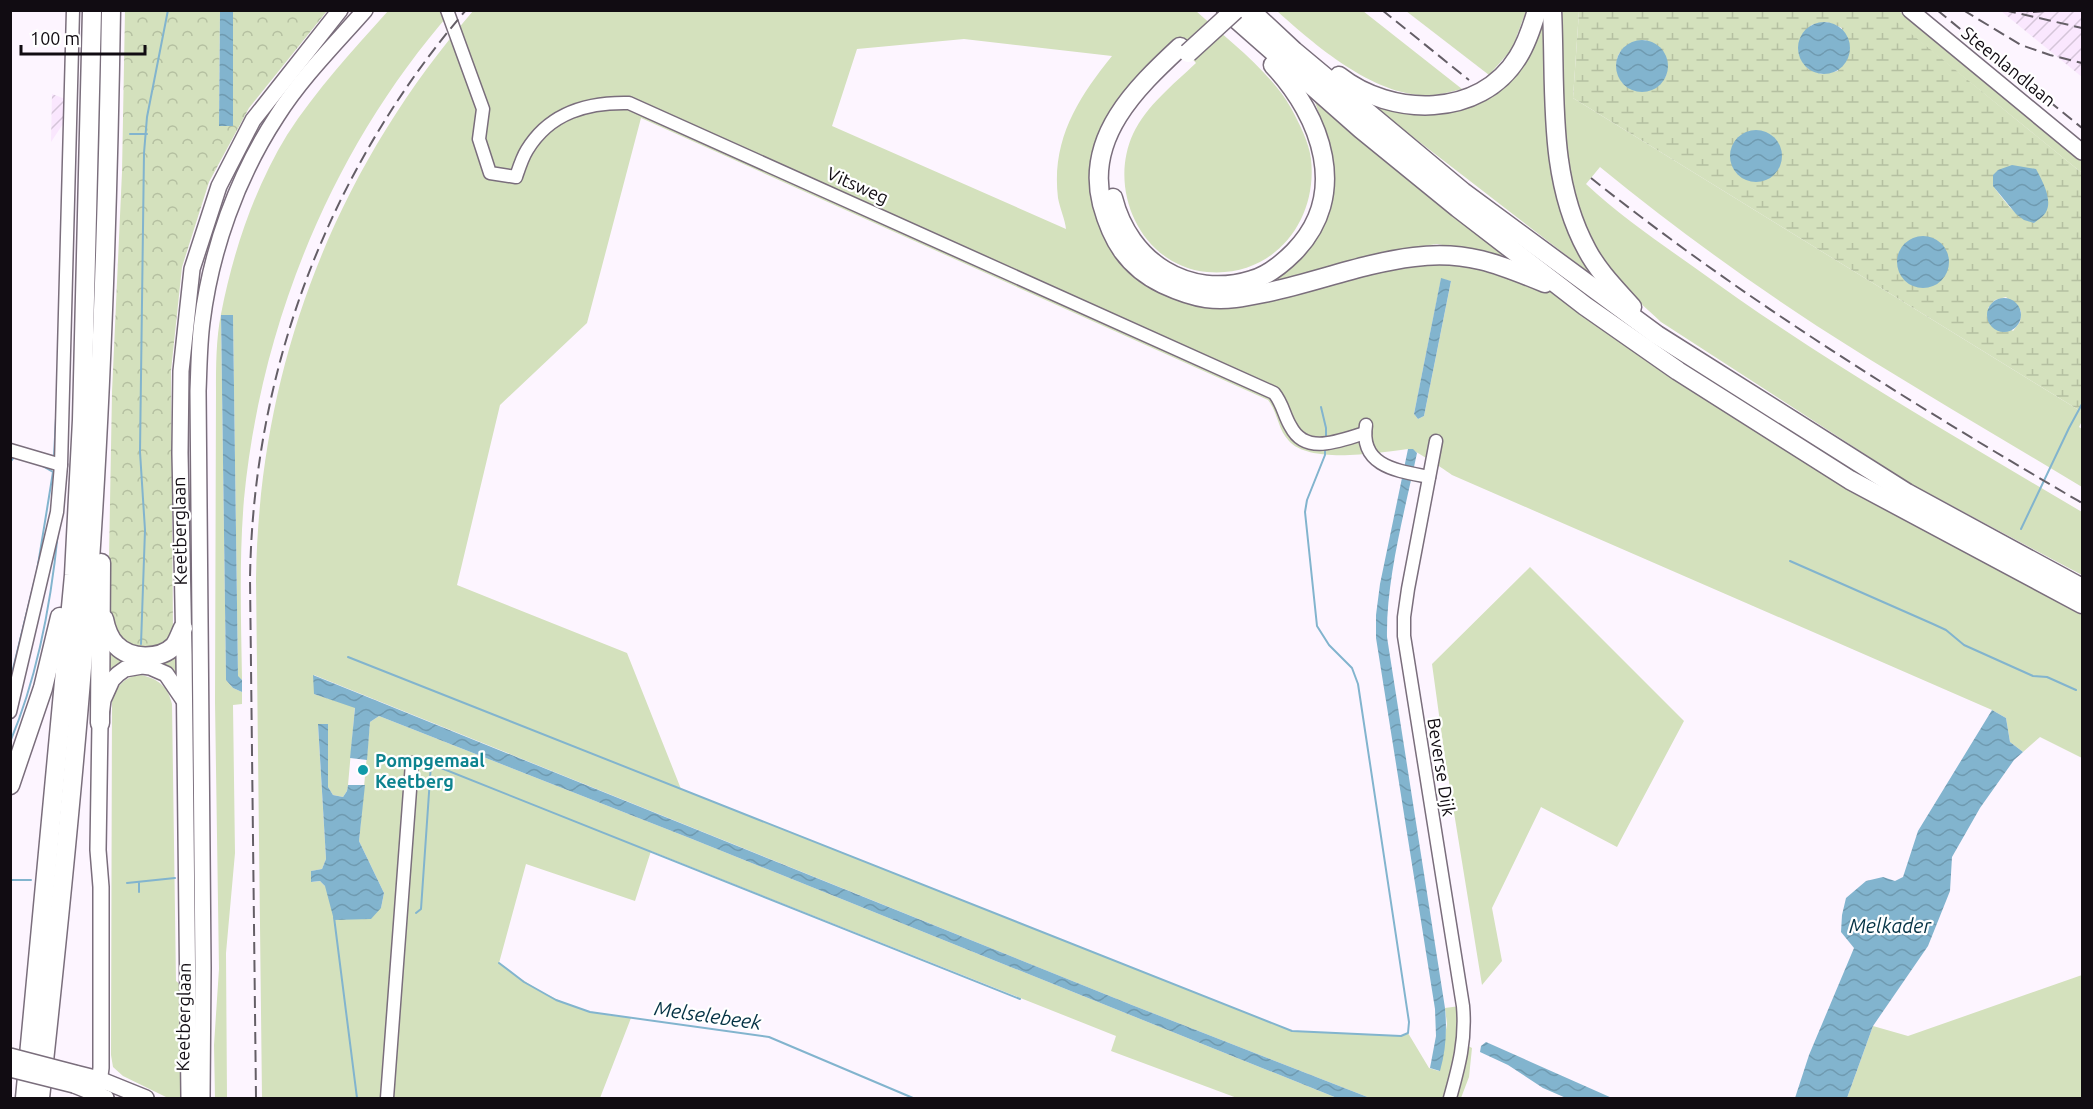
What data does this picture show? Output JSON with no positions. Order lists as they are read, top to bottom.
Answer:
{
  "streets": {
    "main road": ["Steenlandlaan", "Keetberglaan"],
    "street": ["Vitsweg", "Beverse Dijk"]
  },
  "crossings": [
    ["Vitsweg", "Beverse Dijk"]
  ],
  "water": ["Melkader", "Melselebeek"],
  "places": ["Pompgemaal Keetberg"],
  "scale_bar": "100 m"
}
